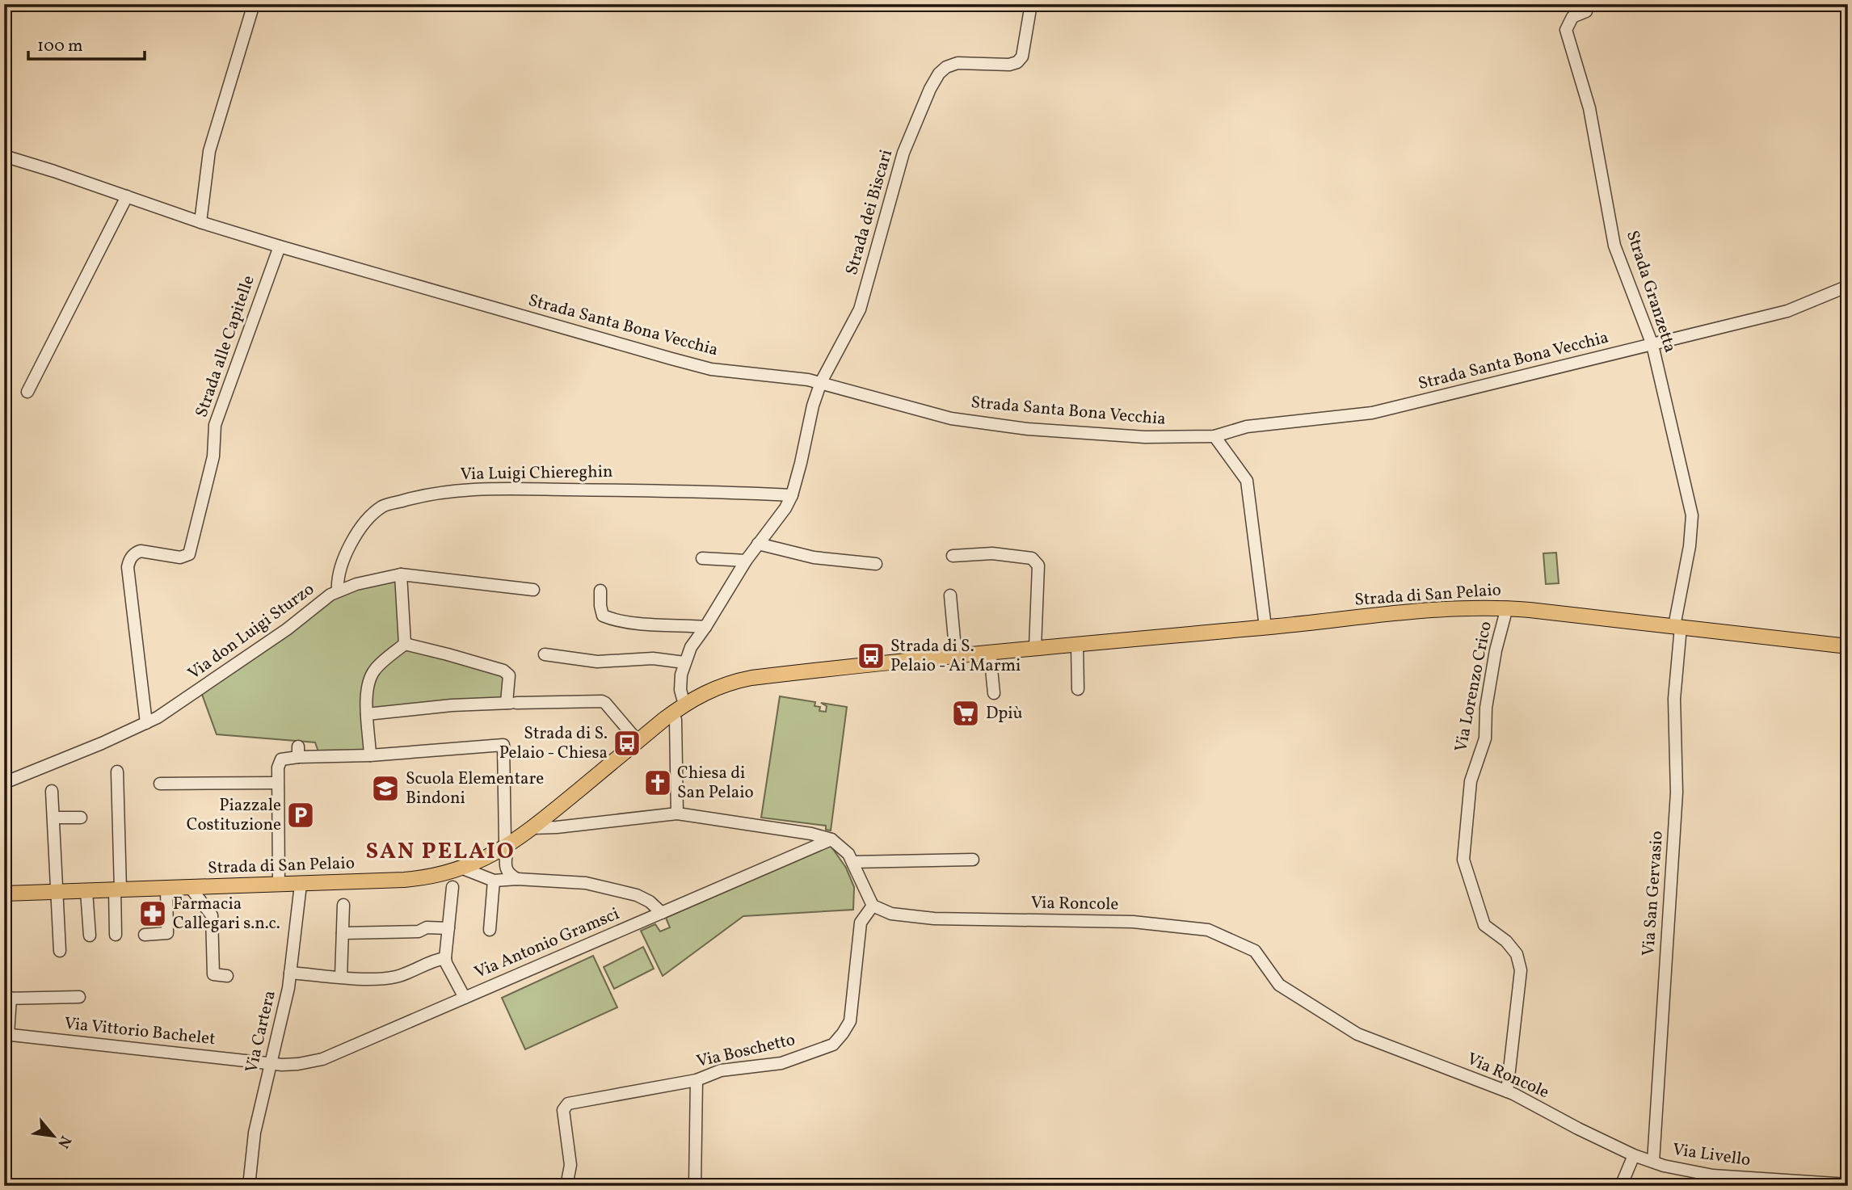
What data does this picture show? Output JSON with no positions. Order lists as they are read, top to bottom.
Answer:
{
  "streets": {
    "main road": ["Strada di San Pelaio"],
    "street": [
      "Strada dei Biscari",
      "Strada Granzetta",
      "Strada Santa Bona Vecchia",
      "Strada alle Capitelle",
      "Via Luigi Chiereghin",
      "Via don Luigi Sturzo",
      "Via Lorenzo Crico",
      "Via San Gervasio",
      "Via Roncole",
      "Via Antonio Gramsci",
      "Via Vittorio Bachelet",
      "Via Cartera",
      "Via Boschetto",
      "Via Livello"
    ]
  },
  "crossings": [
    ["Strada dei Biscari", "Strada Santa Bona Vecchia"],
    ["Strada dei Biscari", "Via Luigi Chiereghin"],
    ["Strada dei Biscari", "Strada di San Pelaio"],
    ["Strada Granzetta", "Strada Santa Bona Vecchia"],
    ["Strada Granzetta", "Strada di San Pelaio"],
    ["Strada Granzetta", "Via San Gervasio"],
    ["Strada Santa Bona Vecchia", "Strada alle Capitelle"],
    ["Strada alle Capitelle", "Via don Luigi Sturzo"],
    ["Via Luigi Chiereghin", "Via don Luigi Sturzo"],
    ["Strada di San Pelaio", "Via Lorenzo Crico"],
    ["Strada di San Pelaio", "Via San Gervasio"],
    ["Strada di San Pelaio", "Via Cartera"],
    ["Via Lorenzo Crico", "Via Roncole"],
    ["Via San Gervasio", "Via Livello"],
    ["Via Roncole", "Via Boschetto"],
    ["Via Roncole", "Via Livello"],
    ["Via Antonio Gramsci", "Via Vittorio Bachelet"],
    ["Via Antonio Gramsci", "Via Cartera"],
    ["Via Vittorio Bachelet", "Via Cartera"]
  ],
  "districts": ["SAN PELAIO"],
  "places": {
    "bus stop": ["Strada di S. Pelaio - Ai Marmi", "Strada di S. Pelaio - Chiesa"],
    "supermarket": ["Dpiù"],
    "church": ["Chiesa di San Pelaio"],
    "school or university": ["Scuola Elementare Bindoni"],
    "parking": ["Piazzale Costituzione"],
    "pharmacy": ["Farmacia Callegari s.n.c."]
  },
  "scale_bar": "100 m",
  "north": "bottom right"
}
